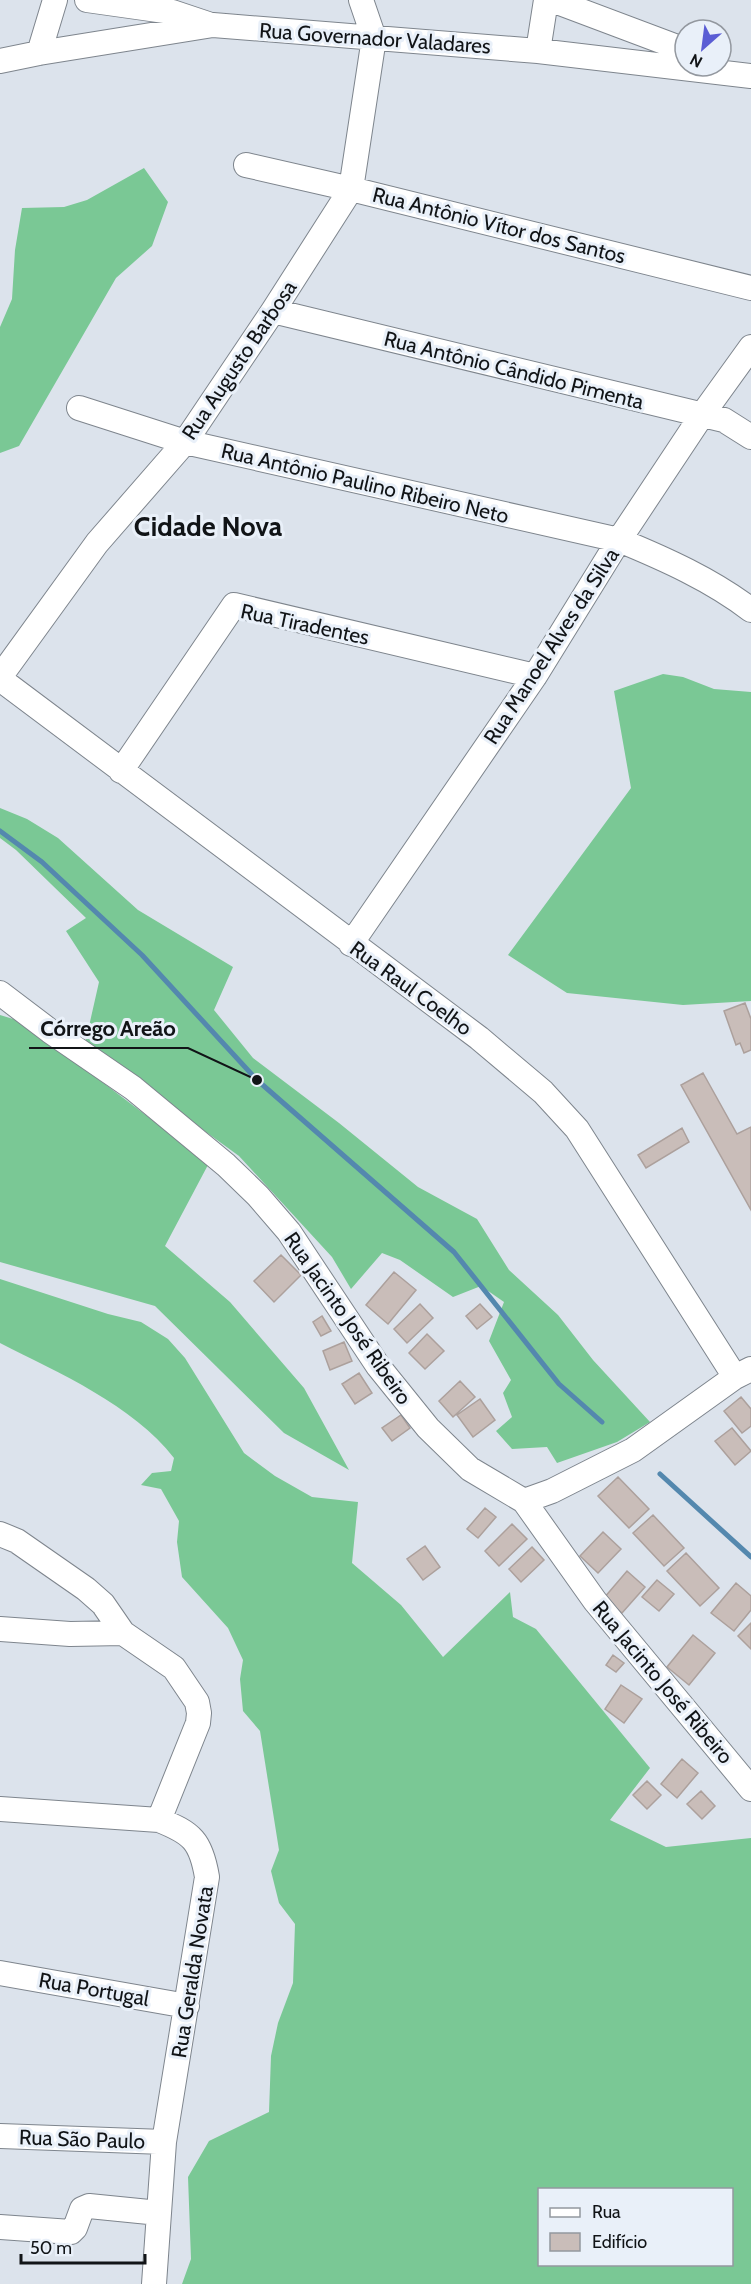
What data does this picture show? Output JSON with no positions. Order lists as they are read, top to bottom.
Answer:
{
  "streets": {
    "street": [
      "Rua Governador Valadares",
      "Rua Antônio Vítor dos Santos",
      "Rua Augusto Barbosa",
      "Rua Antônio Cândido Pimenta",
      "Rua Antônio Paulino Ribeiro Neto",
      "Rua Tiradentes",
      "Rua Manoel Alves da Silva",
      "Rua Raul Coelho",
      "Rua Jacinto José Ribeiro",
      "Rua Geralda Novata",
      "Rua Portugal",
      "Rua São Paulo"
    ]
  },
  "crossings": [
    ["Rua Governador Valadares", "Rua Augusto Barbosa"],
    ["Rua Antônio Vítor dos Santos", "Rua Augusto Barbosa"],
    ["Rua Augusto Barbosa", "Rua Antônio Cândido Pimenta"],
    ["Rua Augusto Barbosa", "Rua Antônio Paulino Ribeiro Neto"],
    ["Rua Augusto Barbosa", "Rua Raul Coelho"],
    ["Rua Antônio Cândido Pimenta", "Rua Manoel Alves da Silva"],
    ["Rua Antônio Paulino Ribeiro Neto", "Rua Manoel Alves da Silva"],
    ["Rua Tiradentes", "Rua Manoel Alves da Silva"],
    ["Rua Tiradentes", "Rua Raul Coelho"],
    ["Rua Manoel Alves da Silva", "Rua Raul Coelho"],
    ["Rua Geralda Novata", "Rua Portugal"],
    ["Rua Geralda Novata", "Rua São Paulo"]
  ],
  "districts": ["Cidade Nova"],
  "places": ["Córrego Areão"],
  "legend": ["Rua", "Edifício"],
  "scale_bar": "50 m",
  "north": "bottom left"
}
